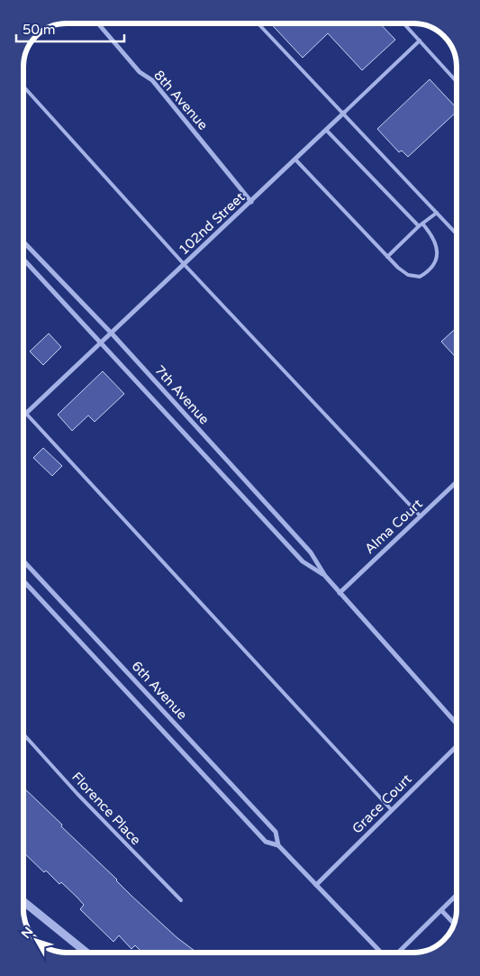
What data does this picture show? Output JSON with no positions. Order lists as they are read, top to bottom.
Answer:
{
  "streets": {
    "street": [
      "8th Avenue",
      "102nd Street",
      "7th Avenue",
      "Alma Court",
      "6th Avenue",
      "Grace Court"
    ],
    "lane": ["Florence Place"]
  },
  "crossings": [
    ["8th Avenue", "102nd Street"],
    ["102nd Street", "7th Avenue"],
    ["7th Avenue", "Alma Court"],
    ["6th Avenue", "Grace Court"]
  ],
  "scale_bar": "50 m",
  "north": "top left"
}
